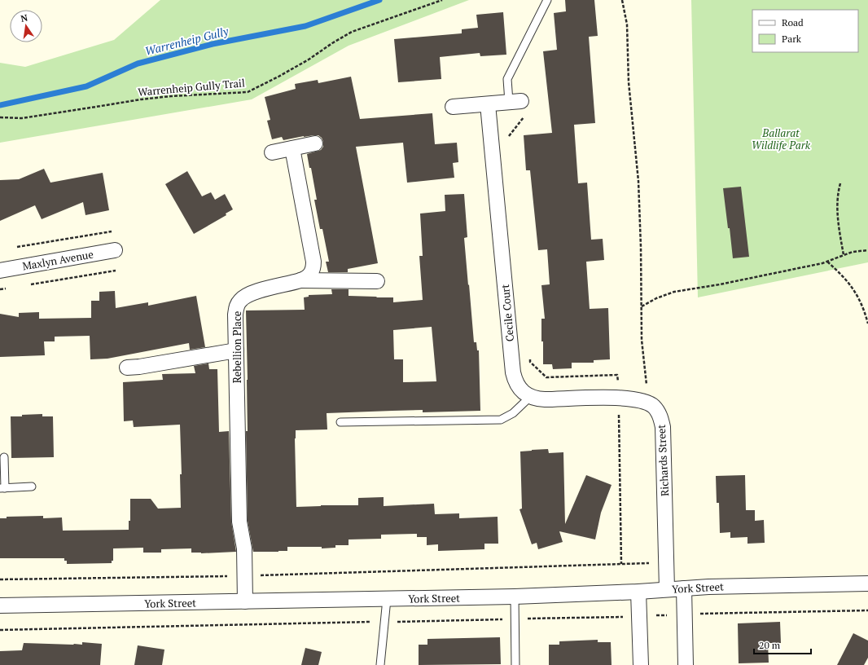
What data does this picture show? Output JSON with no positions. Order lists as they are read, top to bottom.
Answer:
{
  "streets": {
    "street": [
      "Maxlyn Avenue",
      "Cecile Court",
      "Rebellion Place",
      "Richards Street",
      "York Street"
    ],
    "path": ["Warrenheip Gully Trail"]
  },
  "crossings": [
    ["Rebellion Place", "York Street"],
    ["Richards Street", "York Street"]
  ],
  "water": ["Warrenheip Gully"],
  "parks": ["Ballarat Wildlife Park"],
  "legend": ["Road", "Park"],
  "scale_bar": "20 m",
  "north": "top"
}
